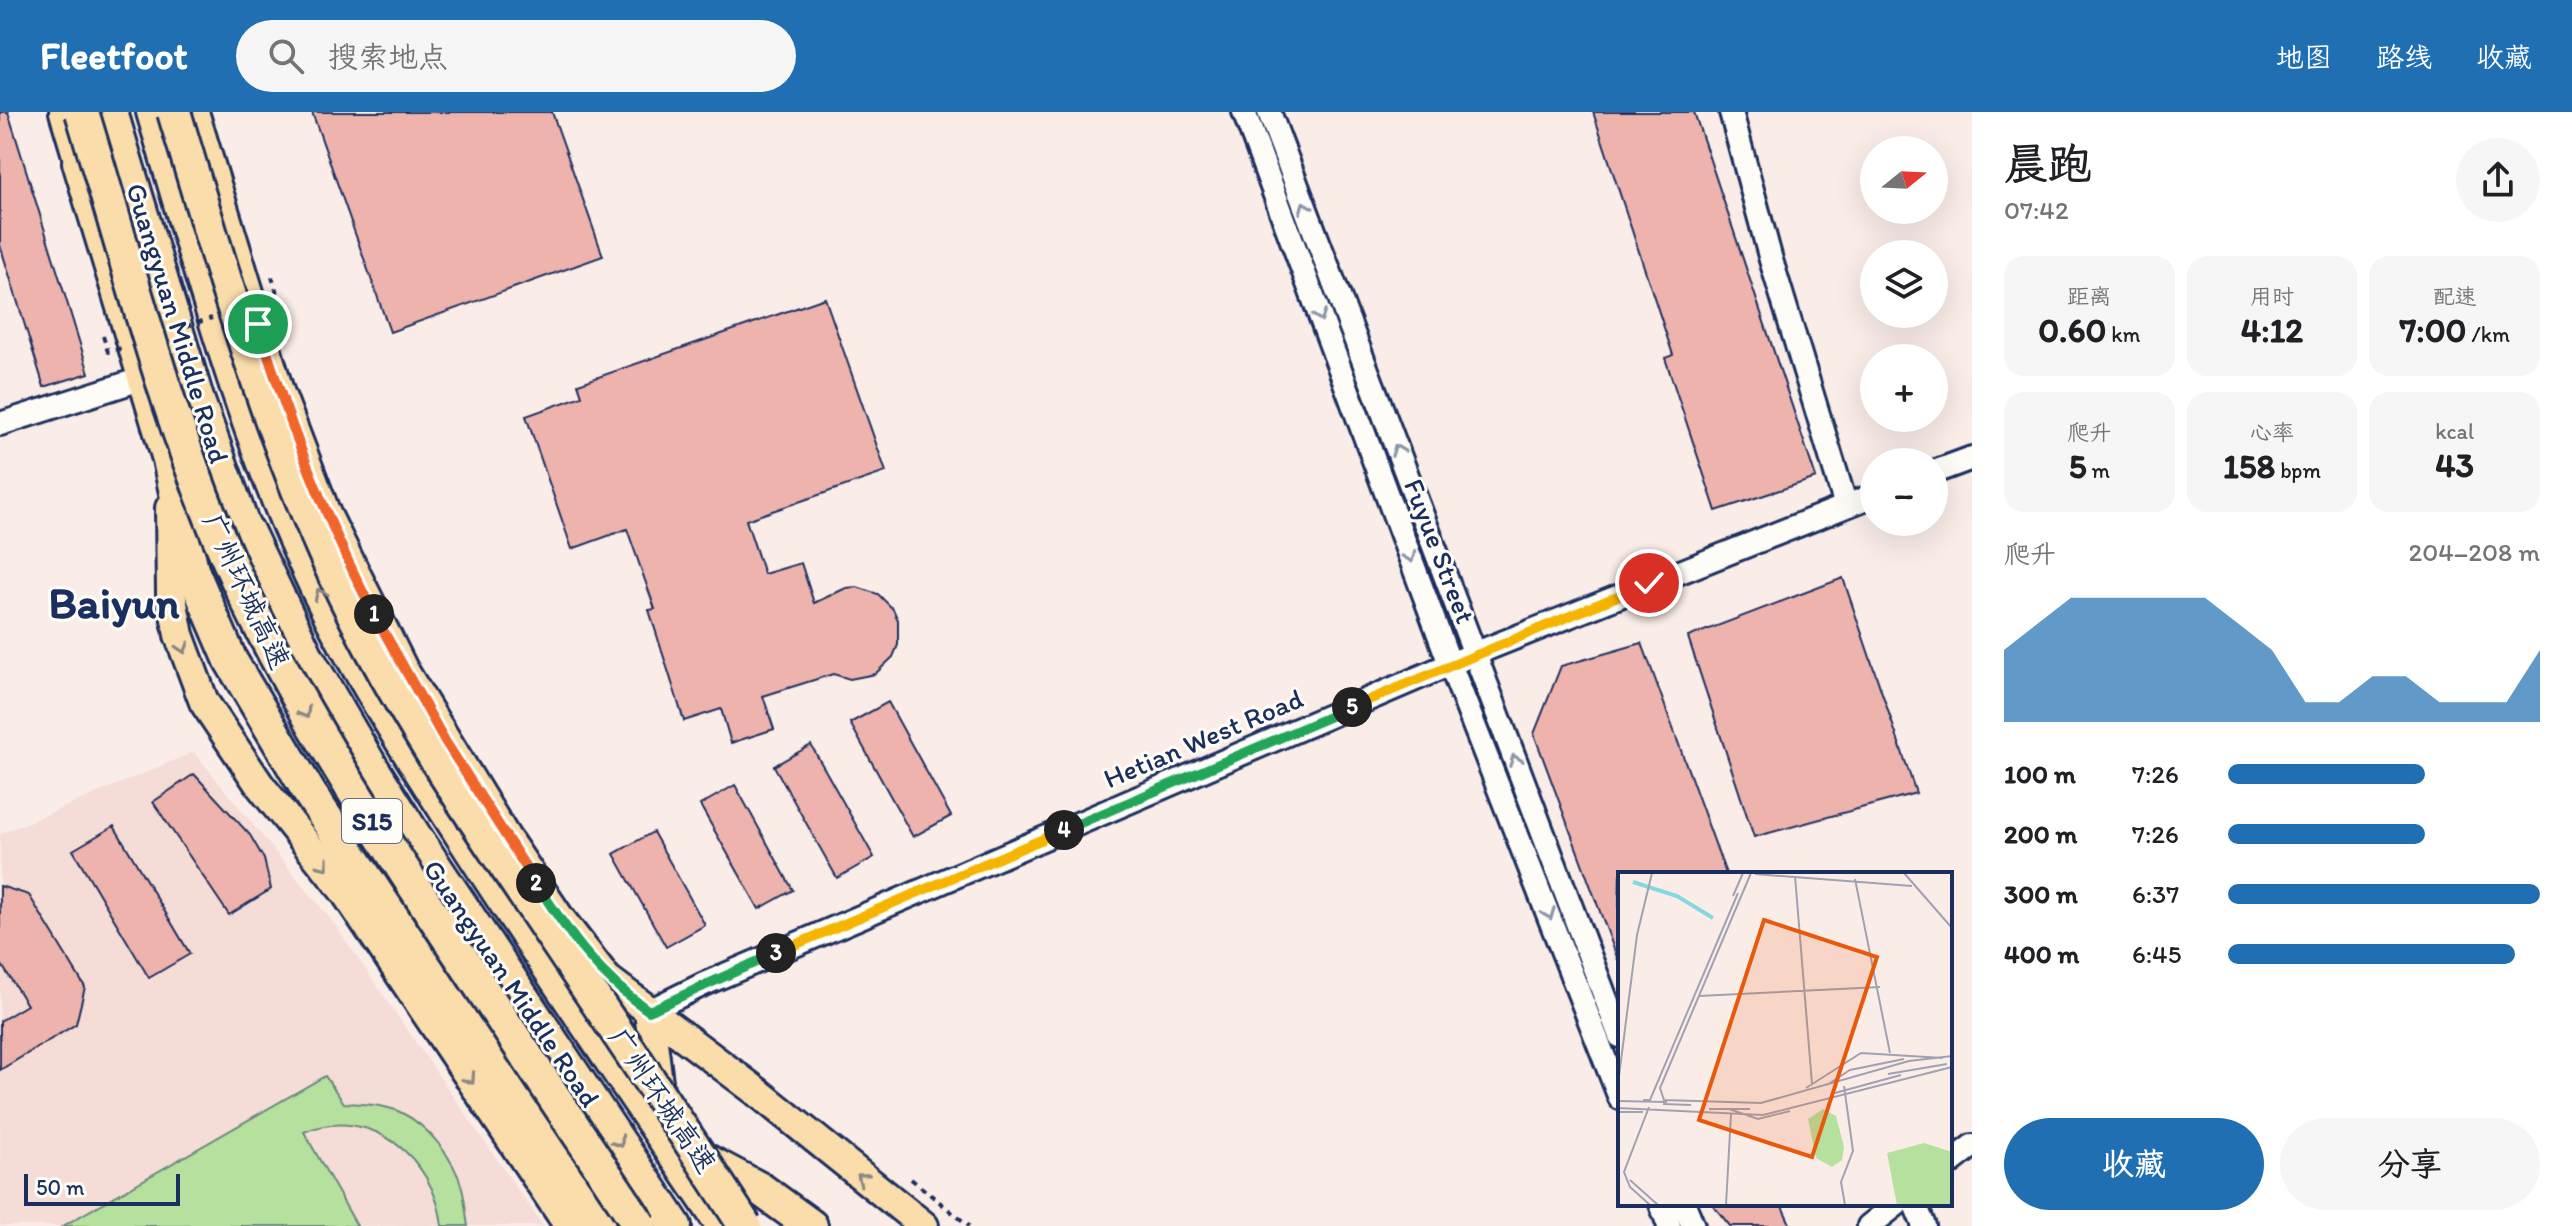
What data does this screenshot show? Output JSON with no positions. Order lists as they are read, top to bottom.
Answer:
{
  "streets": {
    "highway": ["Guangyuan Middle Road", "广州环城高速", "S15"],
    "street": ["Fuyue Street", "Hetian West Road"]
  },
  "crossings": [
    ["Fuyue Street", "Hetian West Road"]
  ],
  "districts": ["Baiyun"],
  "scale_bar": "50 m",
  "north": "right",
  "page": {
    "header": "Fleetfoot",
    "search": "搜索地点",
    "nav": ["地图", "路线", "收藏"],
    "heading": ["晨跑", "07:42"],
    "map_buttons": ["+", "−"],
    "stats": [
      ["距离", "0.60 km"],
      ["用时", "4:12"],
      ["配速", "7:00 /km"],
      ["爬升", "5 m"],
      ["心率", "158 bpm"],
      ["kcal", "43"]
    ],
    "chart": ["爬升", "204–208 m"],
    "pins": [
      "1",
      "5",
      "4",
      "2",
      "3"
    ],
    "list": [
      {
        "name": "100 m",
        "note": "7:26"
      },
      {
        "name": "200 m",
        "note": "7:26"
      },
      {
        "name": "300 m",
        "note": "6:37"
      },
      {
        "name": "400 m",
        "note": "6:45"
      }
    ],
    "buttons": ["收藏", "分享"],
    "scale": "50 m"
  }
}
